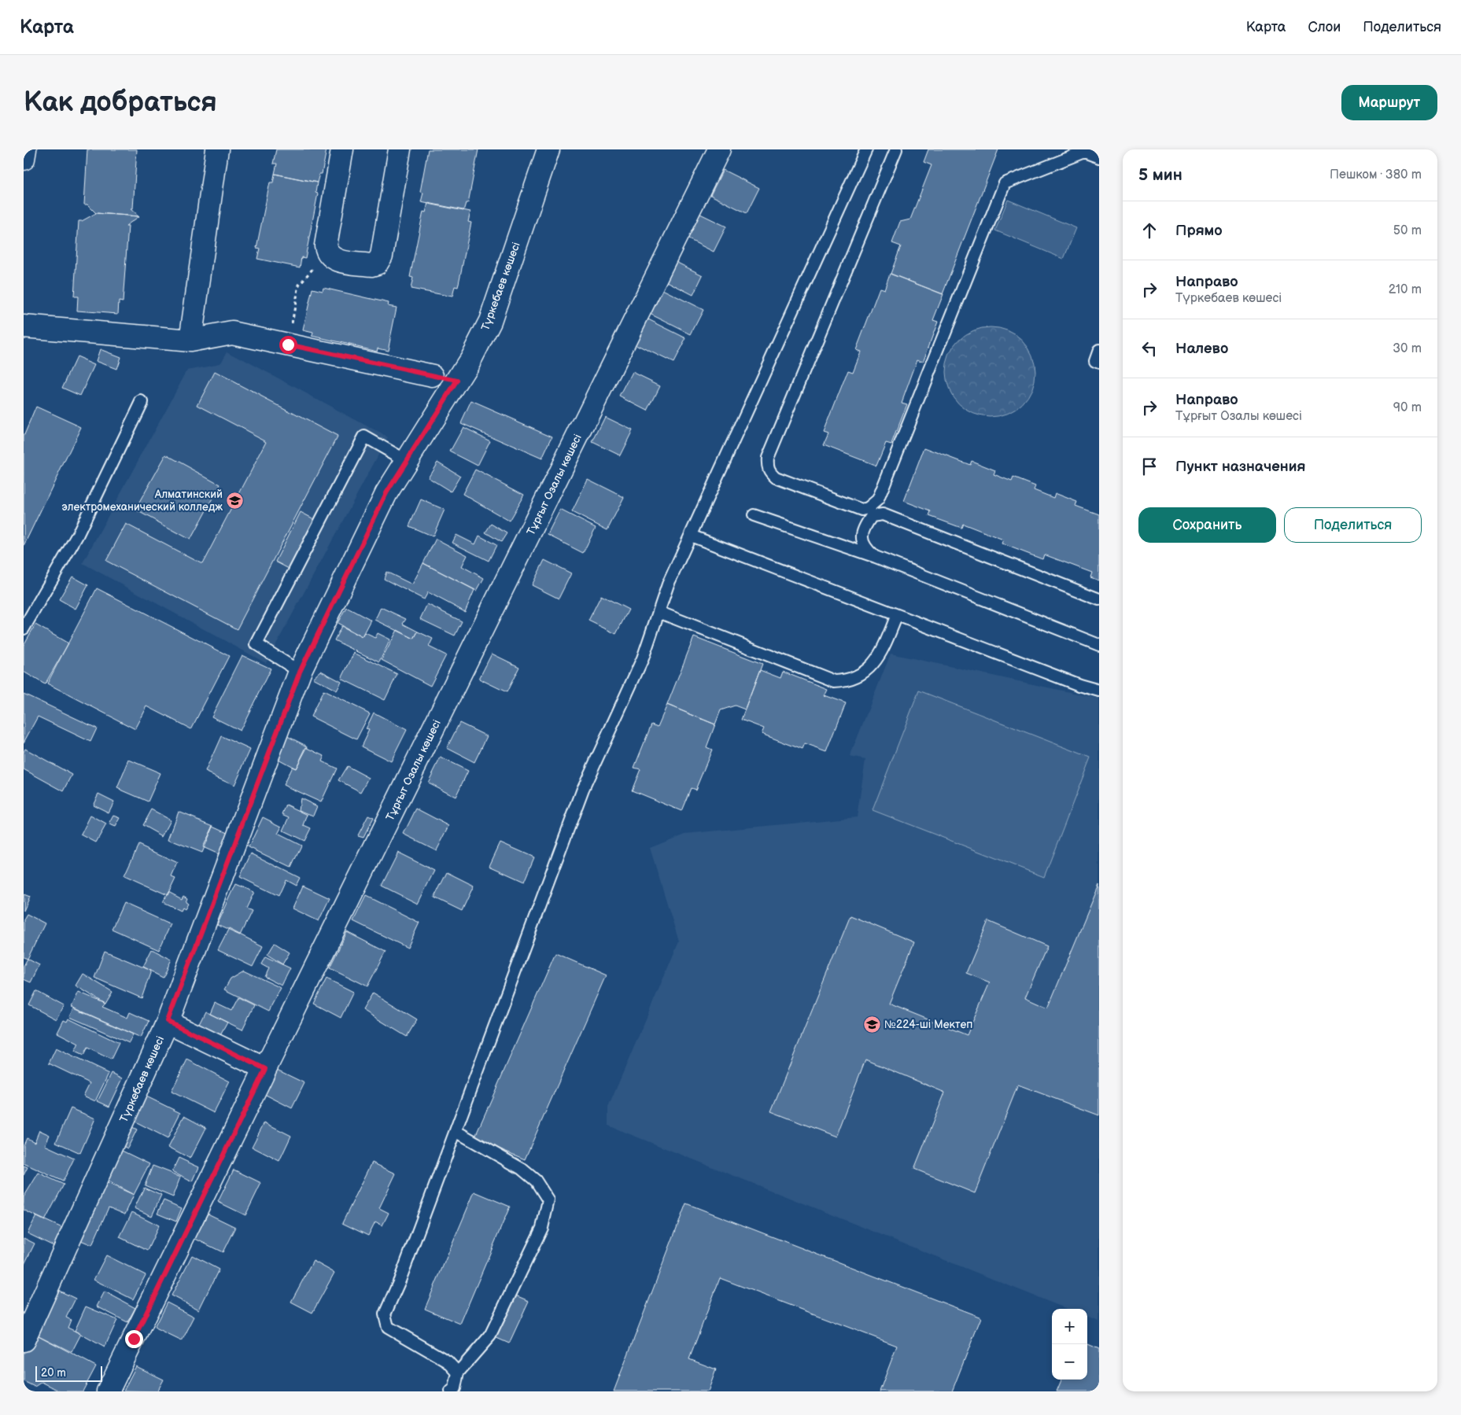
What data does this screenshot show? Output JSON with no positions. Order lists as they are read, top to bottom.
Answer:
{
  "streets": {
    "street": ["Түркебаев көшесі", "Тұрғыт Озалы көшесі"]
  },
  "places": {
    "school or university": ["Алматинский электромеханический колледж", "№224-ші Мектеп"]
  },
  "scale_bar": "20 m",
  "page": {
    "header": "Карта",
    "nav": ["Карта", "Слои", "Поделиться"],
    "buttons": [
      "Маршрут",
      ["Сохранить", "Поделиться"]
    ],
    "title": "Как добраться",
    "heading": ["5 мин", "Пешком · 380 m"],
    "list": [
      ["Прямо", "50 m"],
      ["Направо", "Түркебаев көшесі", "210 m"],
      ["Налево", "30 m"],
      ["Направо", "Тұрғыт Озалы көшесі", "90 m"],
      "Пункт назначения"
    ],
    "map_buttons": ["+", "−"],
    "scale": "20 m"
  }
}
